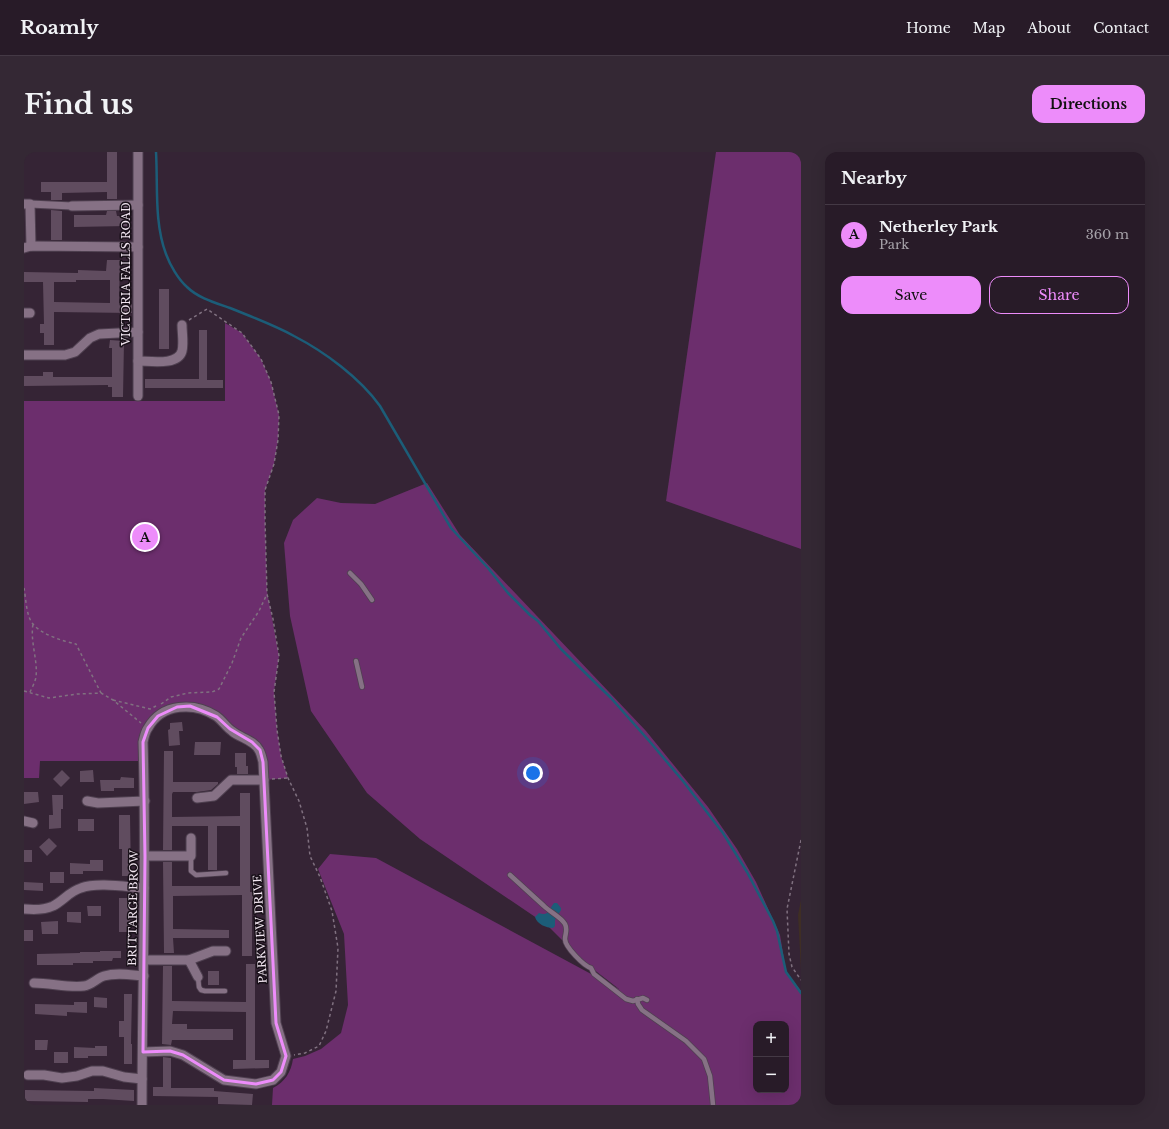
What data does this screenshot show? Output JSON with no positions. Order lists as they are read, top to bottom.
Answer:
{
  "streets": {
    "street": ["VICTORIA FALLS ROAD", "BRITTARGE BROW", "PARKVIEW DRIVE"]
  },
  "crossings": [
    ["BRITTARGE BROW", "PARKVIEW DRIVE"]
  ],
  "page": {
    "header": "Roamly",
    "nav": [
      "Home",
      "Map",
      "About",
      "Contact"
    ],
    "buttons": [
      "Directions",
      ["Save", "Share"]
    ],
    "title": "Find us",
    "heading": "Nearby",
    "list": [
      {
        "mark": "A",
        "name": "Netherley Park",
        "note": "Park",
        "value": "360 m"
      }
    ],
    "pins": "A",
    "map_buttons": ["+", "−"]
  }
}
